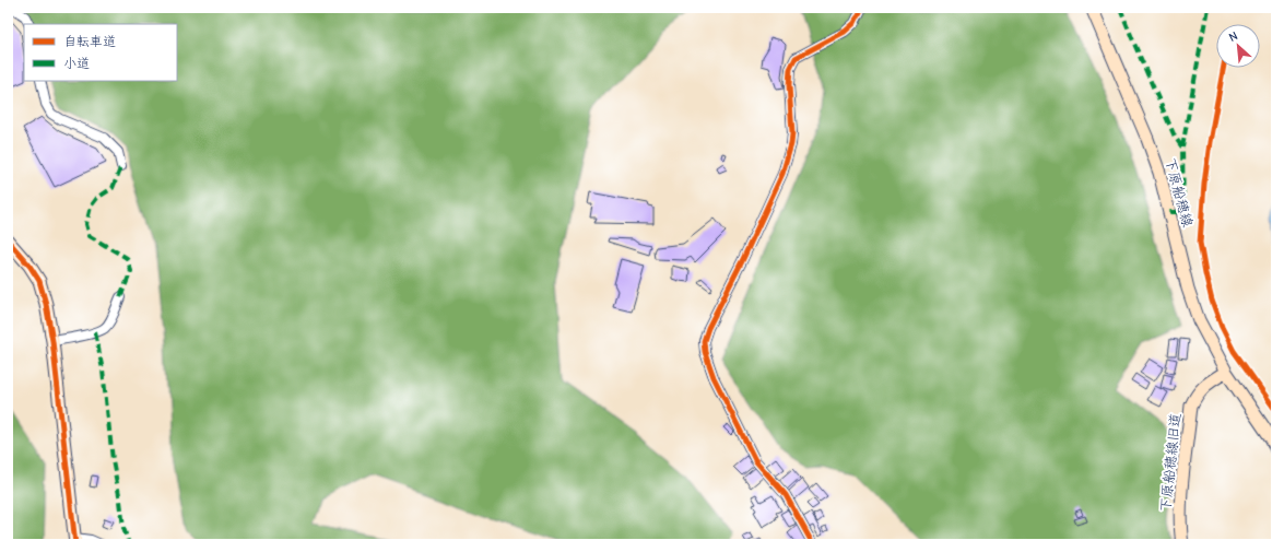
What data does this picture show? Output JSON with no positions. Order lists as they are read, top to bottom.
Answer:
{
  "streets": {
    "street": ["下原船穂線", "下原船穂線旧道"]
  },
  "crossings": [
    ["下原船穂線", "下原船穂線旧道"]
  ],
  "legend": ["自転車道", "小道"],
  "north": "top left"
}
